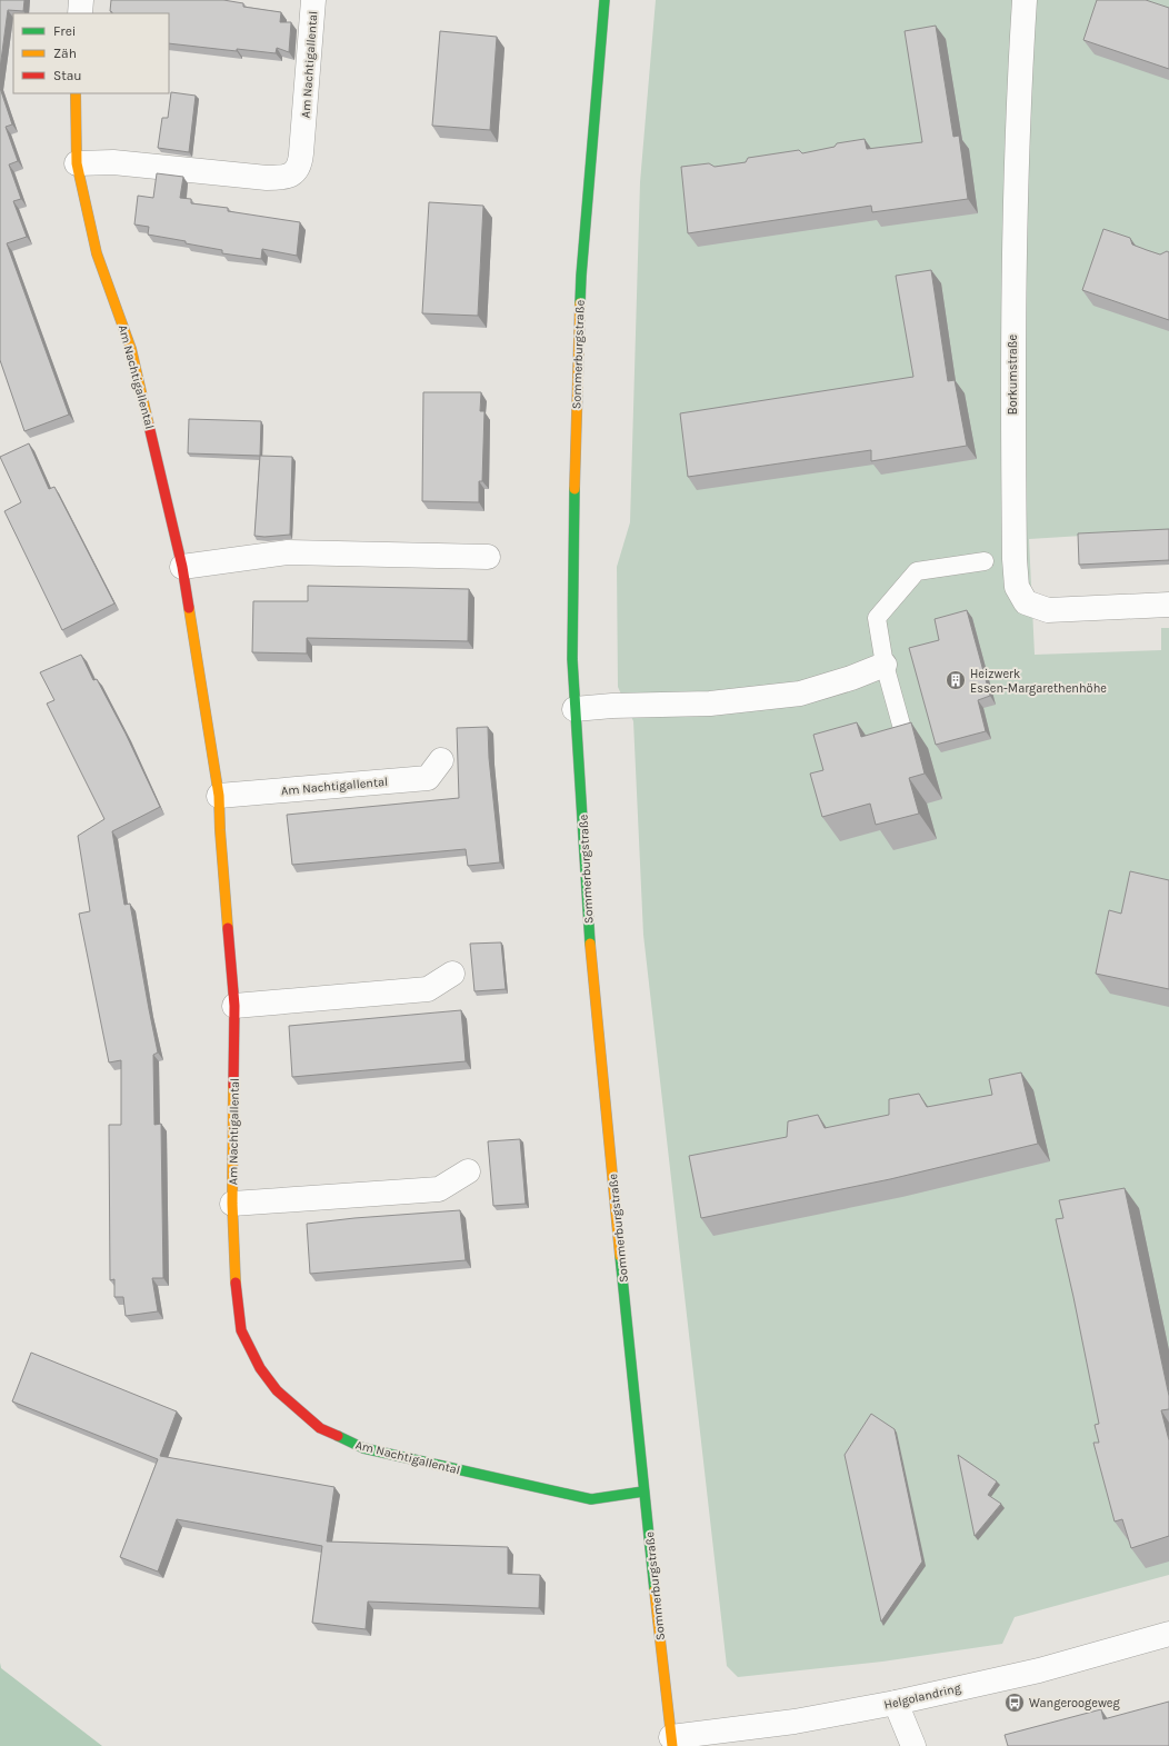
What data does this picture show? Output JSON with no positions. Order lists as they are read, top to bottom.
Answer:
{
  "streets": {
    "street": [
      "Am Nachtigallental",
      "Sommerburgstraße",
      "Borkumstraße",
      "Helgolandring"
    ]
  },
  "crossings": [
    ["Am Nachtigallental", "Sommerburgstraße"],
    ["Sommerburgstraße", "Helgolandring"]
  ],
  "places": {
    "building": ["Heizwerk Essen-Margarethenhöhe"],
    "bus stop": ["Wangeroogeweg"]
  },
  "legend": ["Frei", "Zäh", "Stau"]
}
